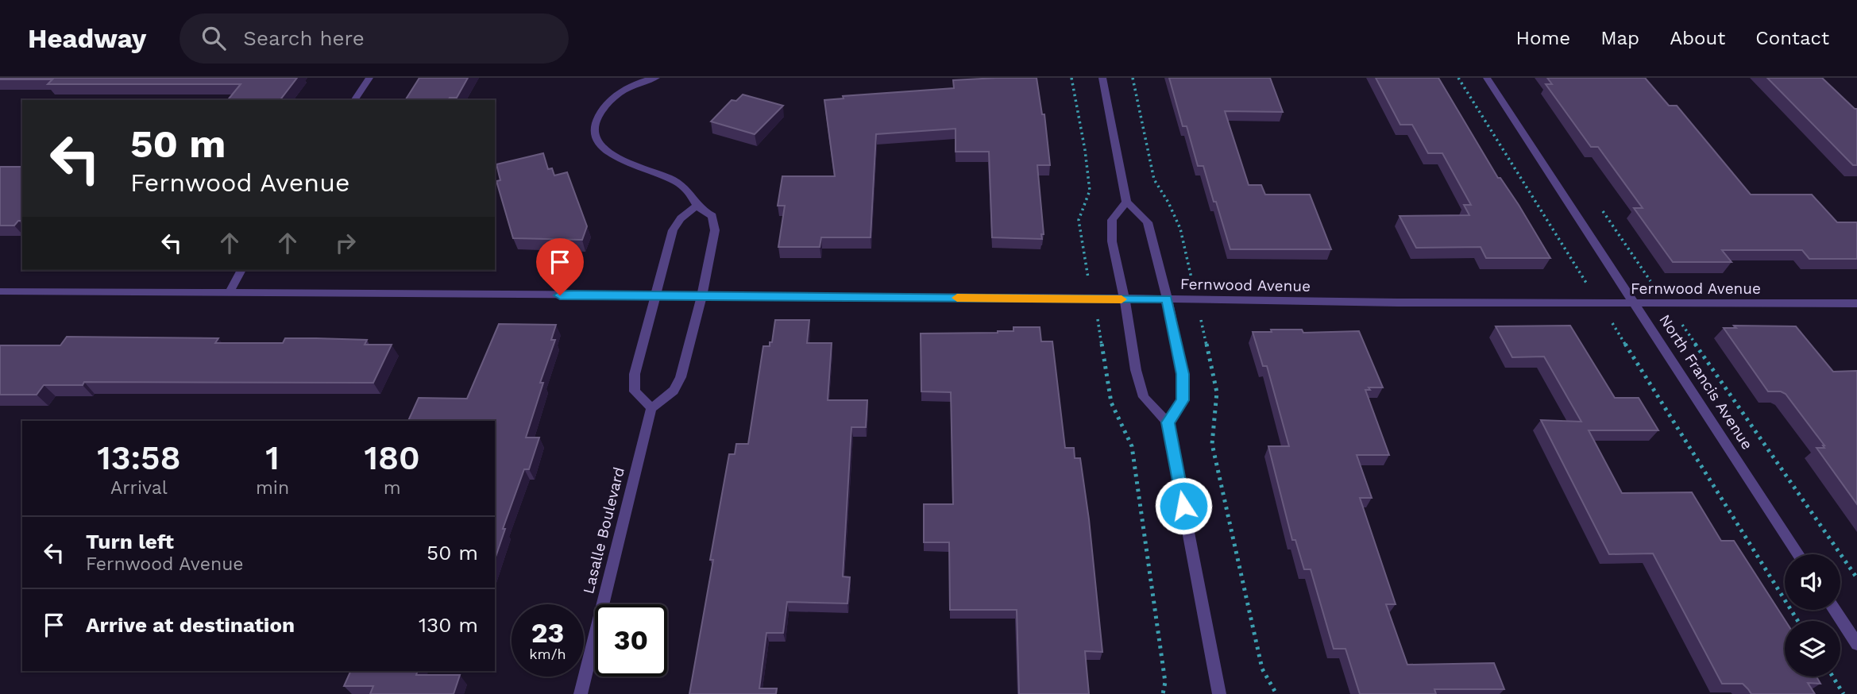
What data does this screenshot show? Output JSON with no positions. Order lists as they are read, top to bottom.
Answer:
{
  "streets": {
    "street": ["Fernwood Avenue", "North Francis Avenue", "Lasalle Boulevard"]
  },
  "crossings": [
    ["Fernwood Avenue", "North Francis Avenue"]
  ],
  "page": {
    "header": "Headway",
    "search": "Search here",
    "nav": [
      "Home",
      "Map",
      "About",
      "Contact"
    ],
    "turn": ["50 m", "Fernwood Avenue"],
    "eta": [
      "13:58",
      "Arrival",
      "1",
      "min",
      "180",
      "m"
    ],
    "list": [
      {
        "name": "Turn left",
        "note": "Fernwood Avenue",
        "value": "50 m"
      },
      {
        "name": "Arrive at destination",
        "value": "130 m"
      }
    ],
    "speed": "23 km/h",
    "limit": "30"
  }
}
